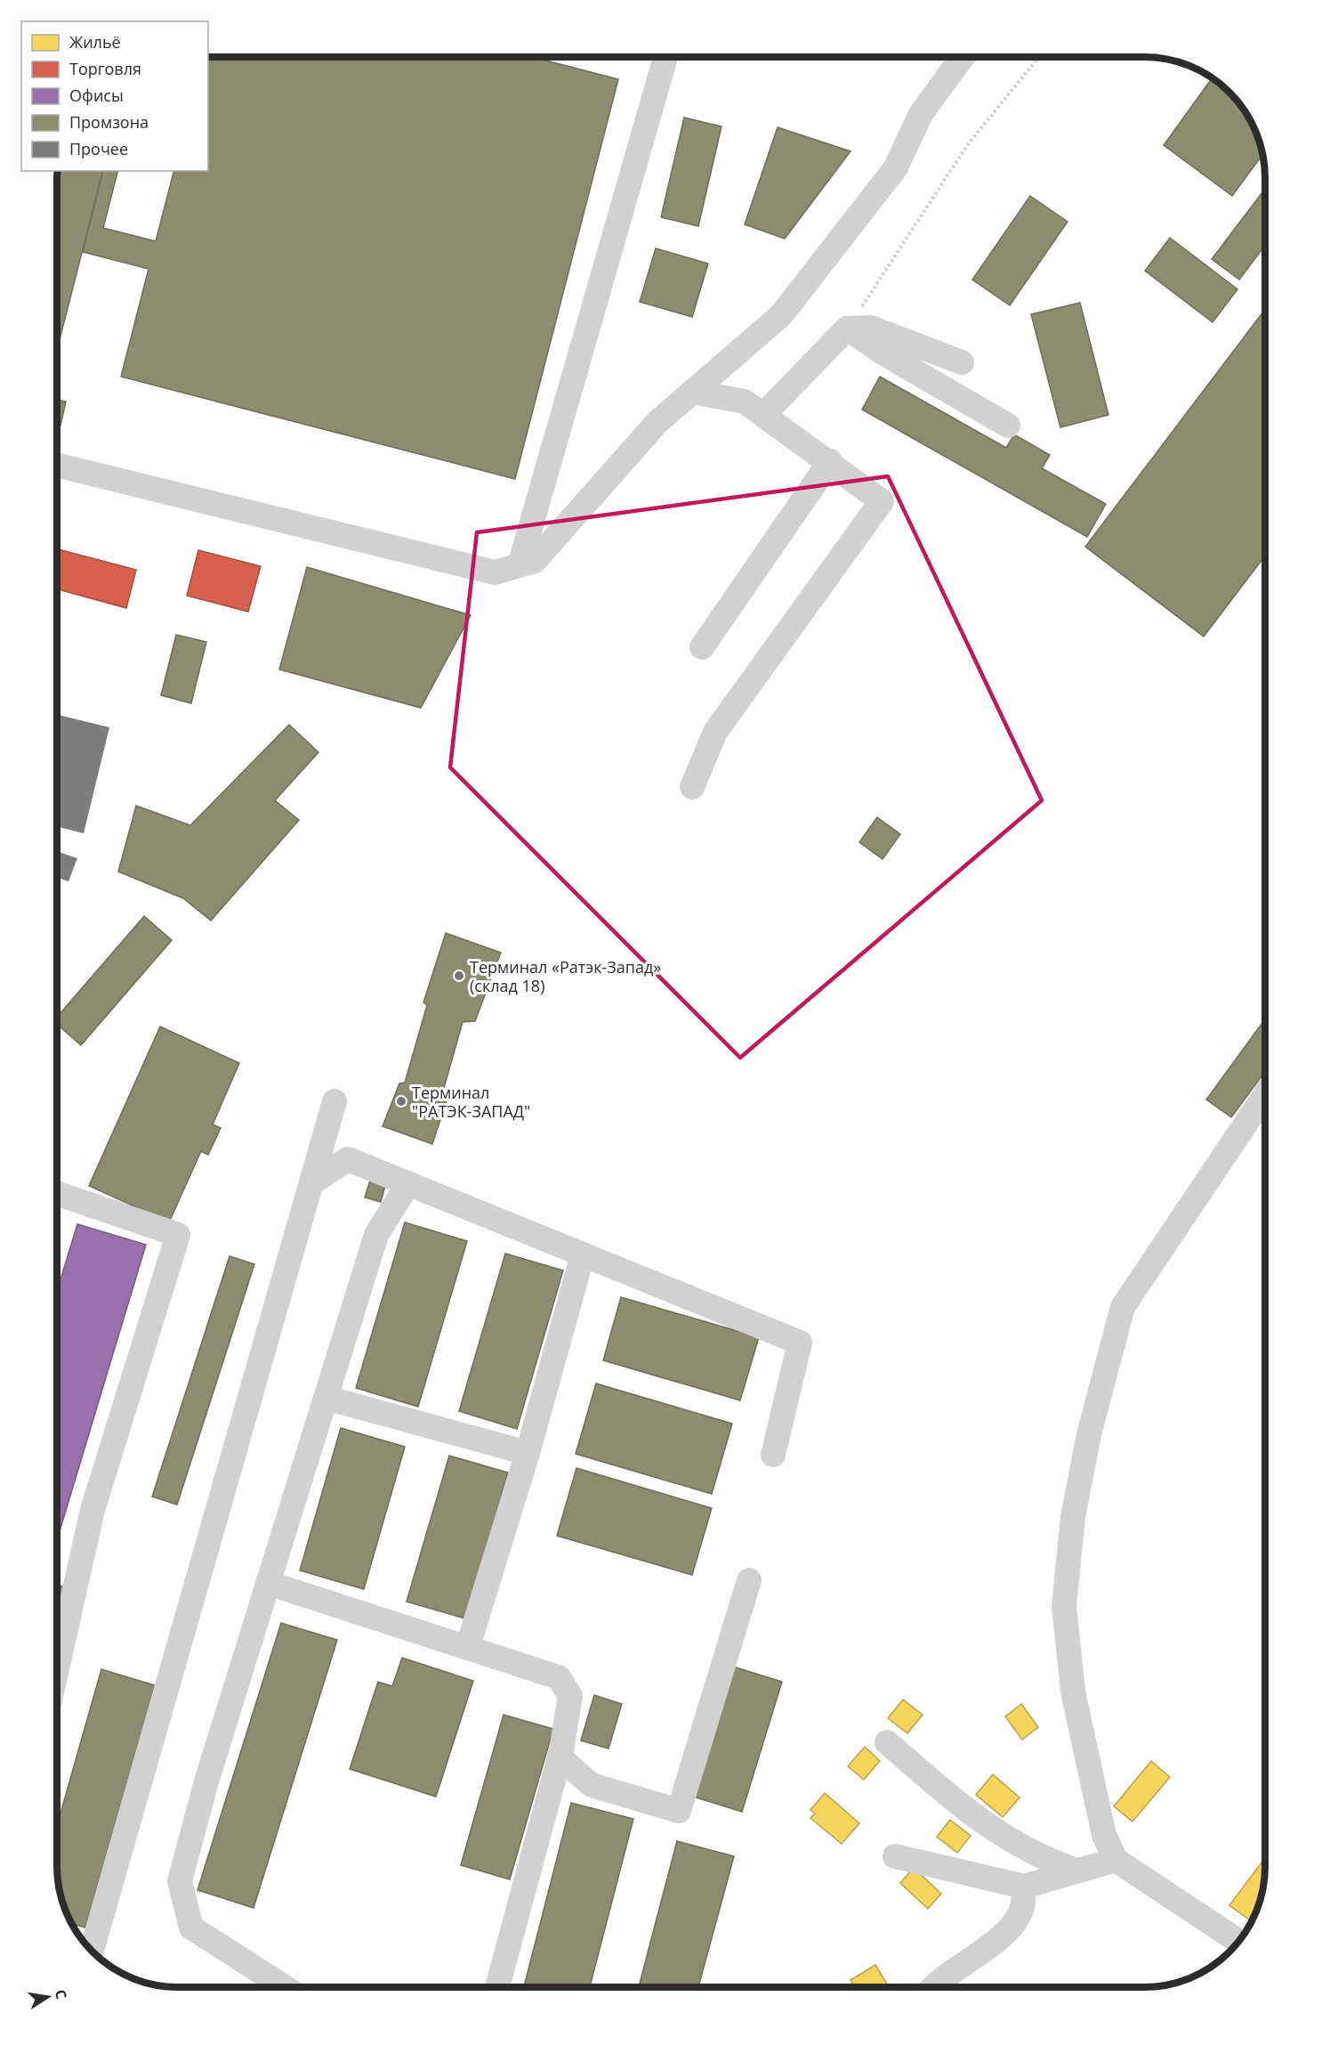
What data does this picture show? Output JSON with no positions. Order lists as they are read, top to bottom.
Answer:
{
  "places": ["Терминал «Ратэк-Запад» (склад 18)", "Терминал \"РАТЭК-ЗАПАД\""],
  "legend": [
    "Жильё",
    "Торговля",
    "Офисы",
    "Промзона",
    "Прочее"
  ],
  "north": "right"
}
